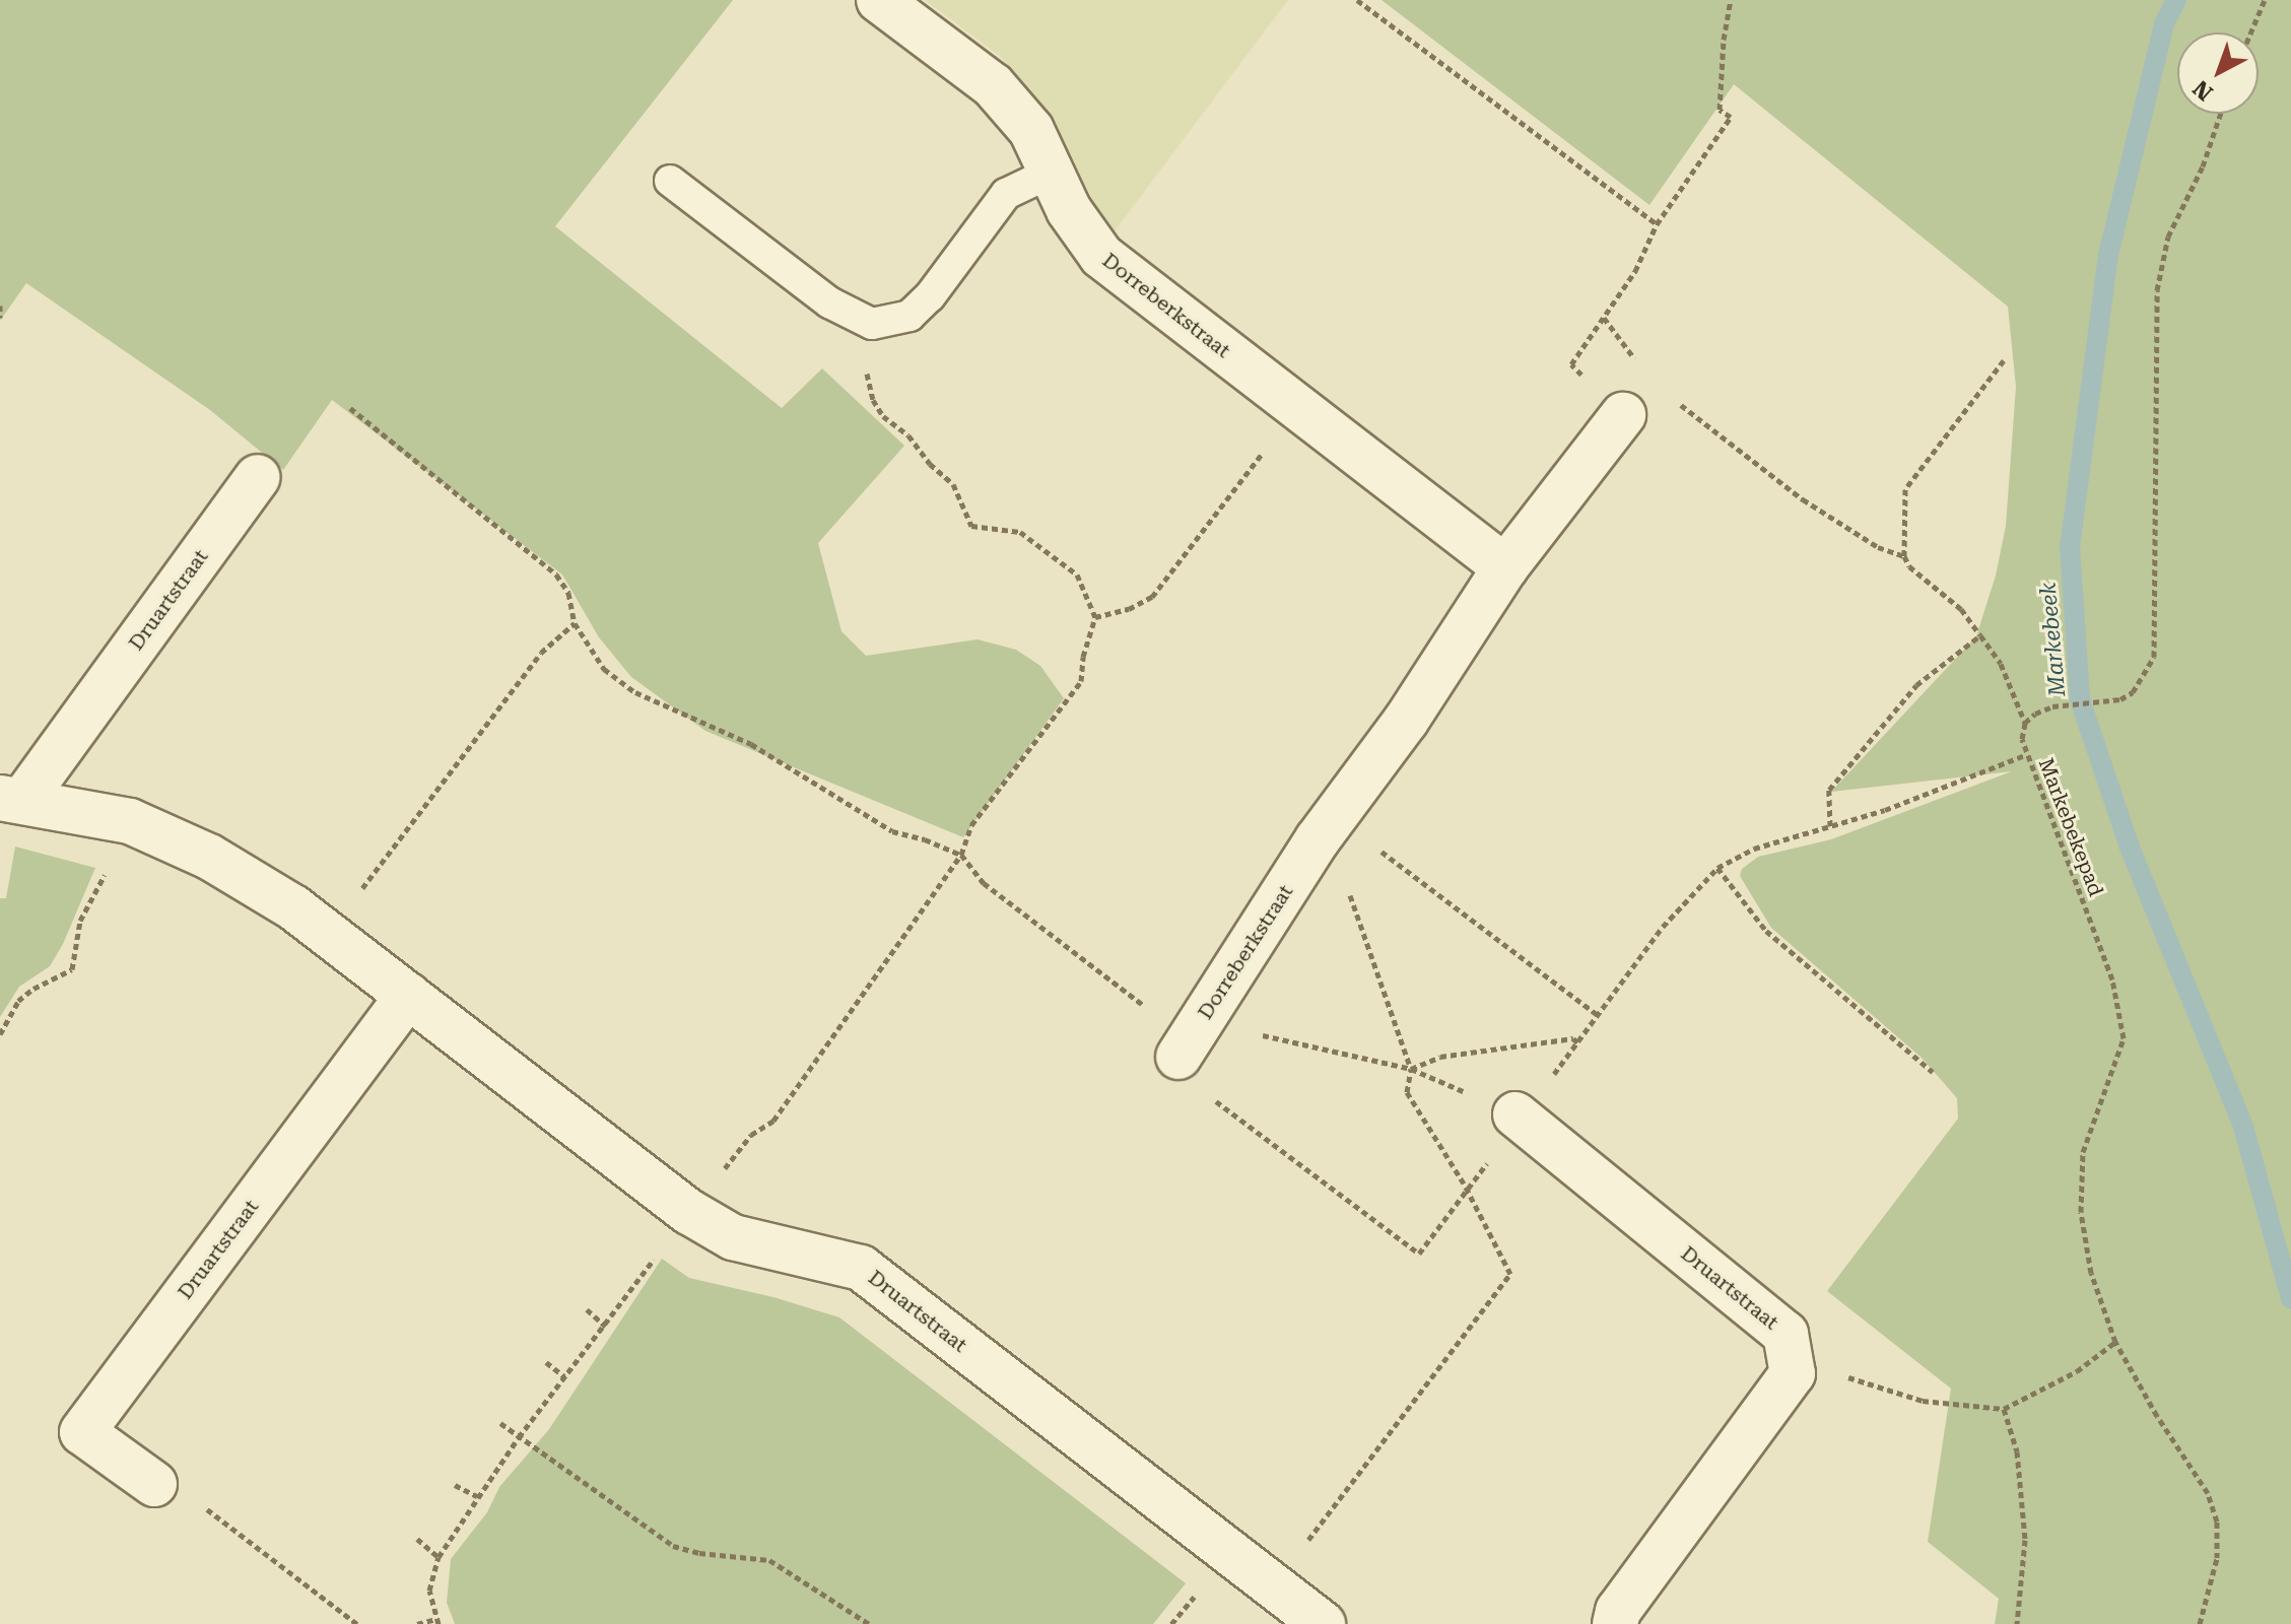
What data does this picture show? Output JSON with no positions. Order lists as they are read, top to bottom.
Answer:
{
  "streets": {
    "street": ["Dorreberkstraat", "Druartstraat"],
    "path": ["Markebekepad"]
  },
  "water": ["Markebeek"],
  "north": "bottom left"
}
